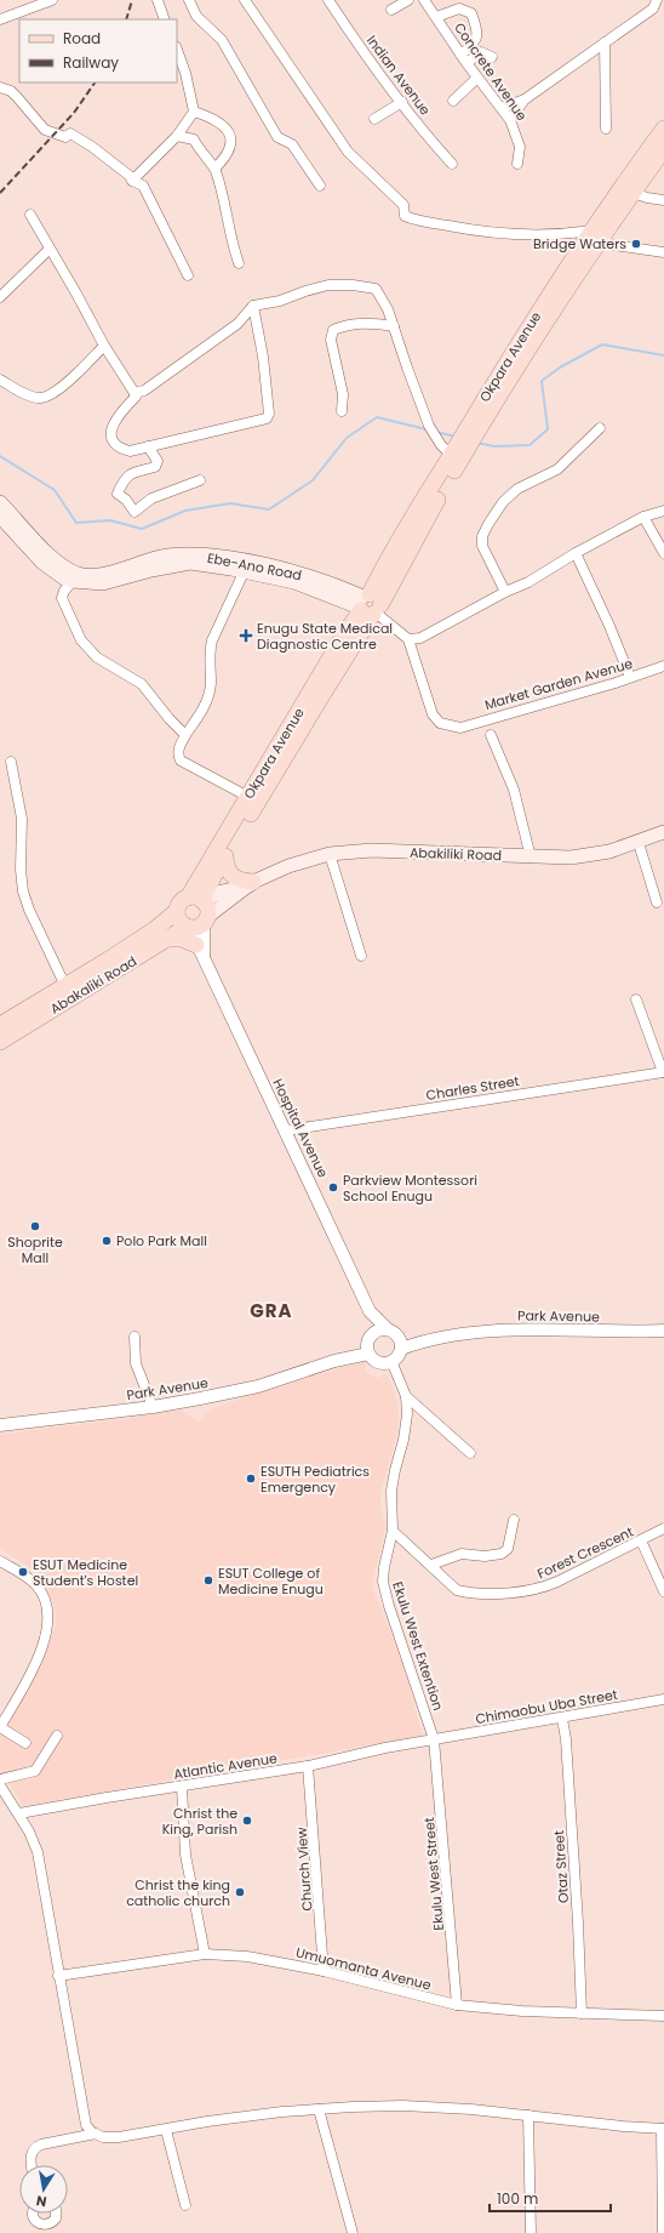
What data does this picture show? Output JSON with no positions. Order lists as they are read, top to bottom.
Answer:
{
  "streets": {
    "main road": [
      "Okpara Avenue",
      "Ebe-Ano Road",
      "Abakiliki Road",
      "Abakaliki Road"
    ],
    "street": [
      "Concrete Avenue",
      "Indian Avenue",
      "Market Garden Avenue",
      "Charles Street",
      "Hospital Avenue",
      "Park Avenue",
      "Forest Crescent",
      "Ekulu West Extention",
      "Chimaobu Uba Street",
      "Atlantic Avenue",
      "Otaz Street",
      "Church View",
      "Ekulu West Street",
      "Umuomanta Avenue"
    ]
  },
  "crossings": [
    ["Okpara Avenue", "Ebe-Ano Road"],
    ["Okpara Avenue", "Abakaliki Road"],
    ["Charles Street", "Hospital Avenue"],
    ["Forest Crescent", "Ekulu West Extention"],
    ["Ekulu West Extention", "Chimaobu Uba Street"],
    ["Ekulu West Extention", "Atlantic Avenue"],
    ["Ekulu West Extention", "Ekulu West Street"],
    ["Chimaobu Uba Street", "Atlantic Avenue"],
    ["Chimaobu Uba Street", "Otaz Street"],
    ["Chimaobu Uba Street", "Ekulu West Street"],
    ["Atlantic Avenue", "Church View"],
    ["Atlantic Avenue", "Ekulu West Street"],
    ["Otaz Street", "Umuomanta Avenue"],
    ["Church View", "Umuomanta Avenue"],
    ["Ekulu West Street", "Umuomanta Avenue"]
  ],
  "districts": ["GRA"],
  "places": {
    "other": [
      "Bridge Waters",
      "Parkview Montessori School Enugu",
      "Shoprite Mall",
      "Polo Park Mall",
      "ESUTH Pediatrics Emergency",
      "ESUT Medicine Student's Hostel",
      "ESUT College of Medicine Enugu",
      "Christ the King, Parish",
      "Christ the king catholic church"
    ],
    "health": ["Enugu State Medical Diagnostic Centre"]
  },
  "legend": ["Road", "Railway"],
  "scale_bar": "100 m",
  "north": "bottom"
}
